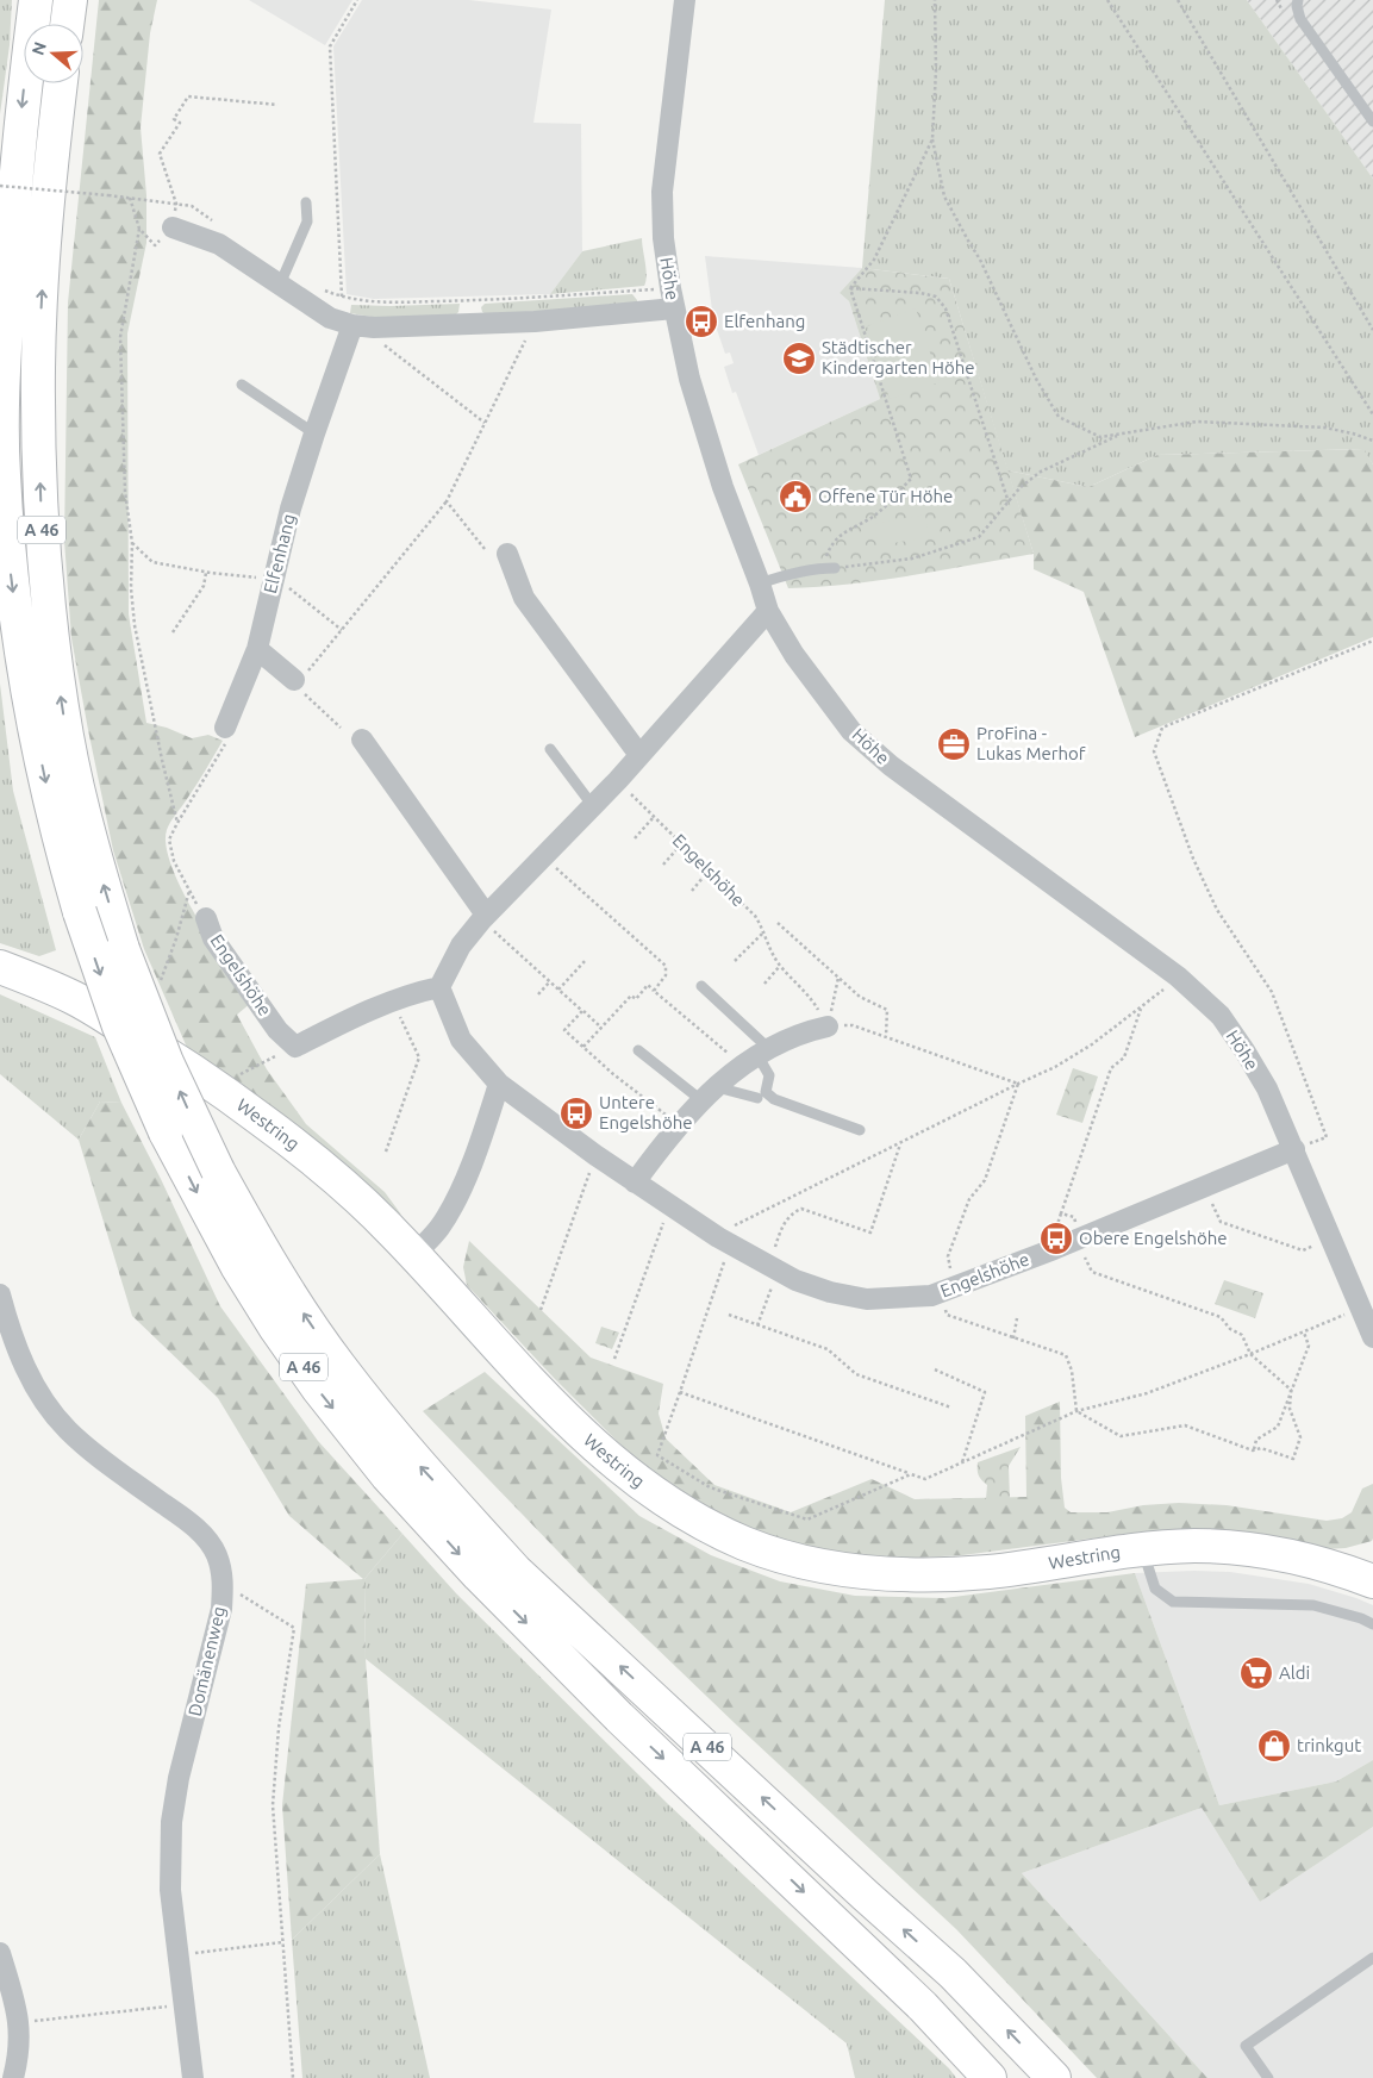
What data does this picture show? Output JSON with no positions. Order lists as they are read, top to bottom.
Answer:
{
  "streets": {
    "main road": ["A 46", "Westring"],
    "street": [
      "Höhe",
      "Elfenhang",
      "Engelshöhe",
      "Domänenweg"
    ]
  },
  "crossings": [
    ["Höhe", "Engelshöhe"]
  ],
  "places": {
    "bus stop": ["Elfenhang", "Untere Engelshöhe", "Obere Engelshöhe"],
    "school or university": ["Städtischer Kindergarten Höhe"],
    "public building": ["Offene Tür Höhe"],
    "office": ["ProFina - Lukas Merhof"],
    "supermarket": ["Aldi"],
    "shop": ["trinkgut"]
  },
  "north": "left"
}
